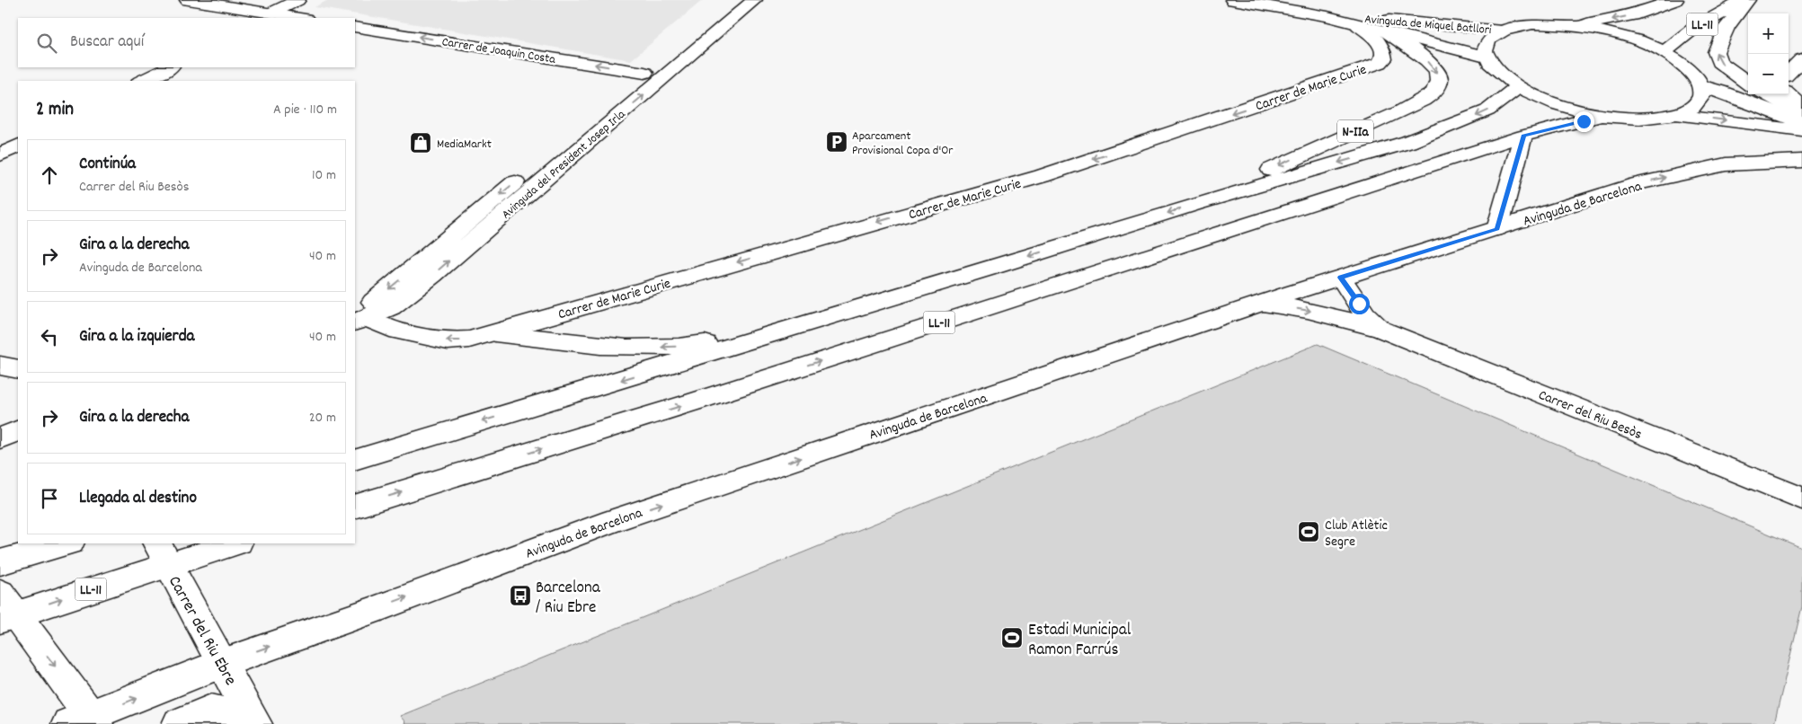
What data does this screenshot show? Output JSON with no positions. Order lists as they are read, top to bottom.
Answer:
{
  "streets": {
    "main road": [
      "Avinguda de Miquel Batllori",
      "LL-11",
      "Carrer de Joaquin Costa",
      "Carrer de Marie Curie",
      "N-IIa",
      "Avinguda del President Josep Irla",
      "Avinguda de Barcelona",
      "Carrer del Riu Besòs",
      "Carrer del Riu Ebre"
    ]
  },
  "crossings": [
    ["Avinguda de Miquel Batllori", "LL-11"],
    ["Avinguda de Miquel Batllori", "Carrer de Marie Curie"],
    ["Avinguda de Miquel Batllori", "N-IIa"],
    ["LL-11", "N-IIa"],
    ["LL-11", "Carrer del Riu Ebre"],
    ["Carrer de Joaquin Costa", "Avinguda del President Josep Irla"],
    ["Avinguda de Barcelona", "Carrer del Riu Besòs"],
    ["Avinguda de Barcelona", "Carrer del Riu Ebre"]
  ],
  "one_way": ["Carrer de Joaquin Costa"],
  "places": {
    "parking": ["Aparcament Provisional Copa d'Or"],
    "shop": ["MediaMarkt"],
    "sports": ["Club Atlètic Segre", "Estadi Municipal Ramon Farrús"],
    "bus stop": ["Barcelona / Riu Ebre"]
  },
  "page": {
    "map_buttons": ["+", "−"],
    "search": "Buscar aquí",
    "heading": ["2 min", "A pie · 110 m"],
    "list": [
      ["Continúa", "Carrer del Riu Besòs", "10 m"],
      ["Gira a la derecha", "Avinguda de Barcelona", "40 m"],
      ["Gira a la izquierda", "40 m"],
      ["Gira a la derecha", "20 m"],
      "Llegada al destino"
    ]
  }
}
